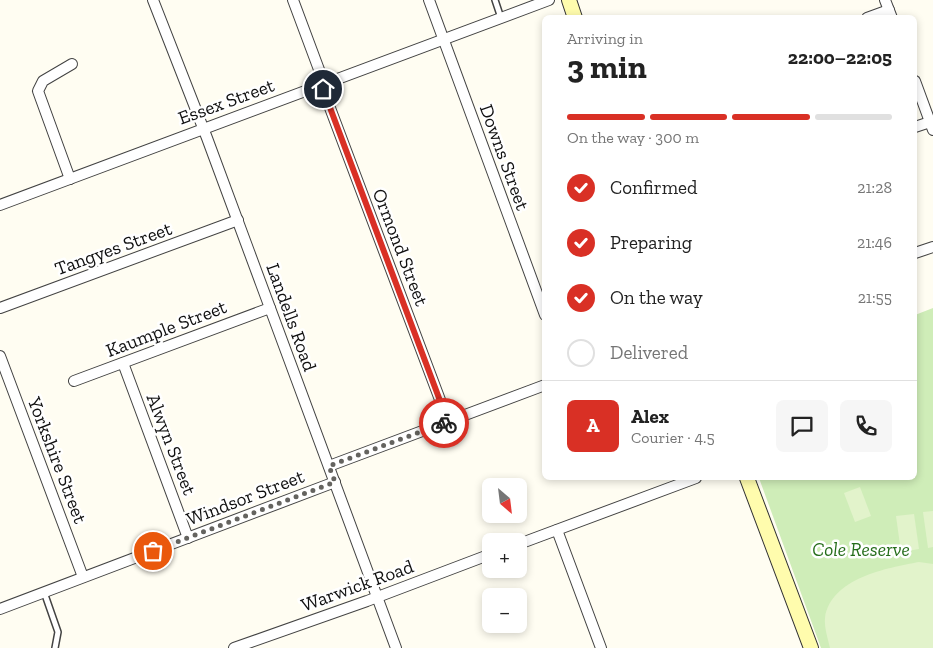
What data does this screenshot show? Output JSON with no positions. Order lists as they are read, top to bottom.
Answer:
{
  "streets": {
    "street": [
      "Essex Street",
      "Downs Street",
      "Ormond Street",
      "Tangyes Street",
      "Landells Road",
      "Kaumple Street",
      "Alwyn Street",
      "Yorkshire Street",
      "Windsor Street",
      "Warwick Road"
    ]
  },
  "crossings": [
    ["Essex Street", "Downs Street"],
    ["Essex Street", "Ormond Street"],
    ["Essex Street", "Landells Road"],
    ["Tangyes Street", "Landells Road"],
    ["Landells Road", "Kaumple Street"],
    ["Landells Road", "Windsor Street"],
    ["Landells Road", "Warwick Road"],
    ["Kaumple Street", "Alwyn Street"],
    ["Alwyn Street", "Windsor Street"],
    ["Yorkshire Street", "Windsor Street"]
  ],
  "parks": ["Cole Reserve"],
  "north": "bottom right",
  "page": {
    "heading": ["3 min", "Arriving in", "22:00–22:05"],
    "panel": ["Alex", "Courier · 4.5"],
    "bar": "On the way · 300 m",
    "list": [
      ["Confirmed", "21:28"],
      ["Preparing", "21:46"],
      ["On the way", "21:55"],
      "Delivered"
    ],
    "round": "A",
    "map_buttons": ["+", "−"]
  }
}
